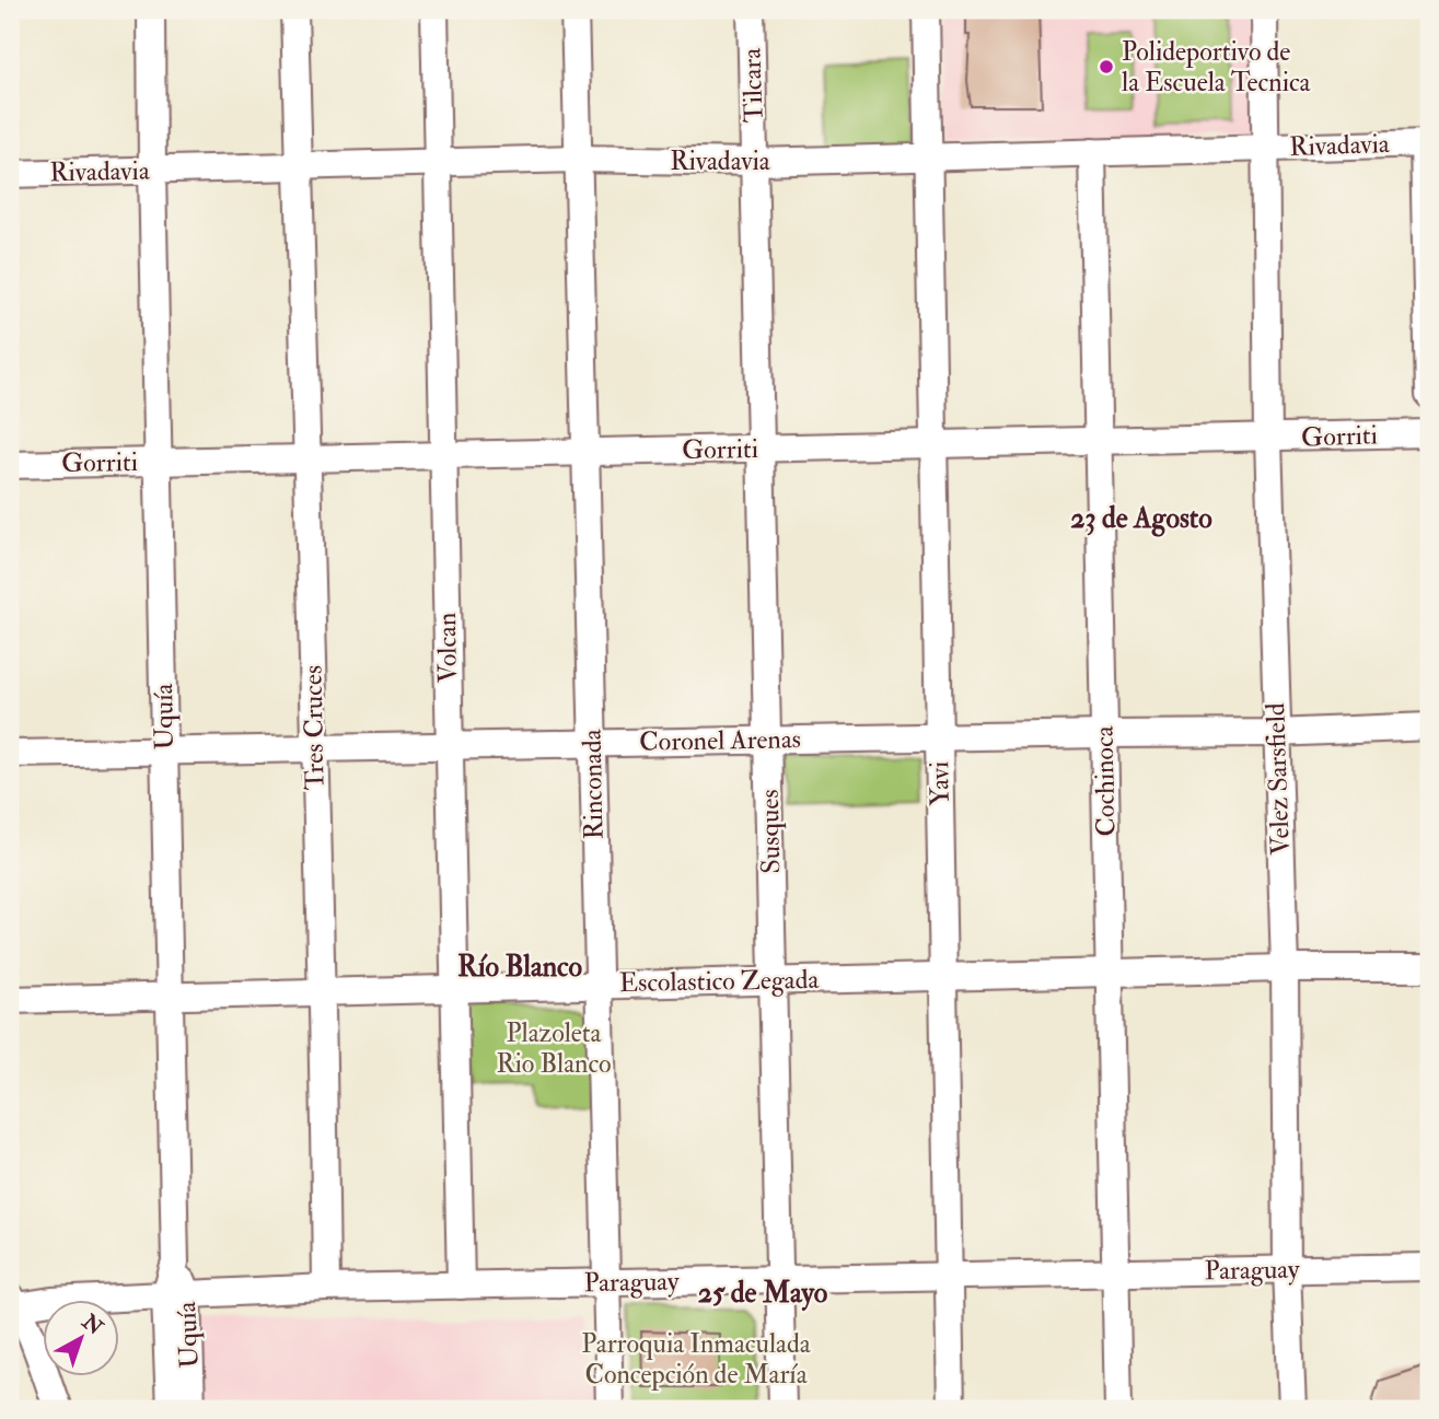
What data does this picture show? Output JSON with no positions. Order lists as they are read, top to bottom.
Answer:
{
  "streets": {
    "street": [
      "Tilcara",
      "Rivadavia",
      "Gorriti",
      "Volcan",
      "Uquía",
      "Tres Cruces",
      "Coronel Arenas",
      "Velez Sarsfield",
      "Cochinoca",
      "Yavi",
      "Rinconada",
      "Susques",
      "Escolastico Zegada",
      "Paraguay"
    ]
  },
  "crossings": [
    ["Tilcara", "Rivadavia"],
    ["Tilcara", "Susques"],
    ["Rivadavia", "Volcan"],
    ["Rivadavia", "Uquía"],
    ["Rivadavia", "Tres Cruces"],
    ["Rivadavia", "Velez Sarsfield"],
    ["Rivadavia", "Cochinoca"],
    ["Rivadavia", "Yavi"],
    ["Rivadavia", "Rinconada"],
    ["Rivadavia", "Susques"],
    ["Gorriti", "Volcan"],
    ["Gorriti", "Uquía"],
    ["Gorriti", "Tres Cruces"],
    ["Gorriti", "Velez Sarsfield"],
    ["Gorriti", "Cochinoca"],
    ["Gorriti", "Yavi"],
    ["Gorriti", "Rinconada"],
    ["Gorriti", "Susques"],
    ["Volcan", "Coronel Arenas"],
    ["Volcan", "Escolastico Zegada"],
    ["Volcan", "Paraguay"],
    ["Uquía", "Coronel Arenas"],
    ["Uquía", "Escolastico Zegada"],
    ["Uquía", "Paraguay"],
    ["Tres Cruces", "Coronel Arenas"],
    ["Tres Cruces", "Escolastico Zegada"],
    ["Tres Cruces", "Paraguay"],
    ["Coronel Arenas", "Velez Sarsfield"],
    ["Coronel Arenas", "Cochinoca"],
    ["Coronel Arenas", "Yavi"],
    ["Coronel Arenas", "Rinconada"],
    ["Coronel Arenas", "Susques"],
    ["Velez Sarsfield", "Escolastico Zegada"],
    ["Velez Sarsfield", "Paraguay"],
    ["Cochinoca", "Escolastico Zegada"],
    ["Cochinoca", "Paraguay"],
    ["Yavi", "Escolastico Zegada"],
    ["Yavi", "Paraguay"],
    ["Rinconada", "Escolastico Zegada"],
    ["Rinconada", "Paraguay"],
    ["Susques", "Escolastico Zegada"],
    ["Susques", "Paraguay"]
  ],
  "districts": ["23 de Agosto", "Río Blanco", "25 de Mayo"],
  "parks": ["Plazoleta Rio Blanco", "Parroquia Inmaculada Concepción de María"],
  "places": ["Polideportivo de la Escuela Tecnica"],
  "north": "top right"
}
